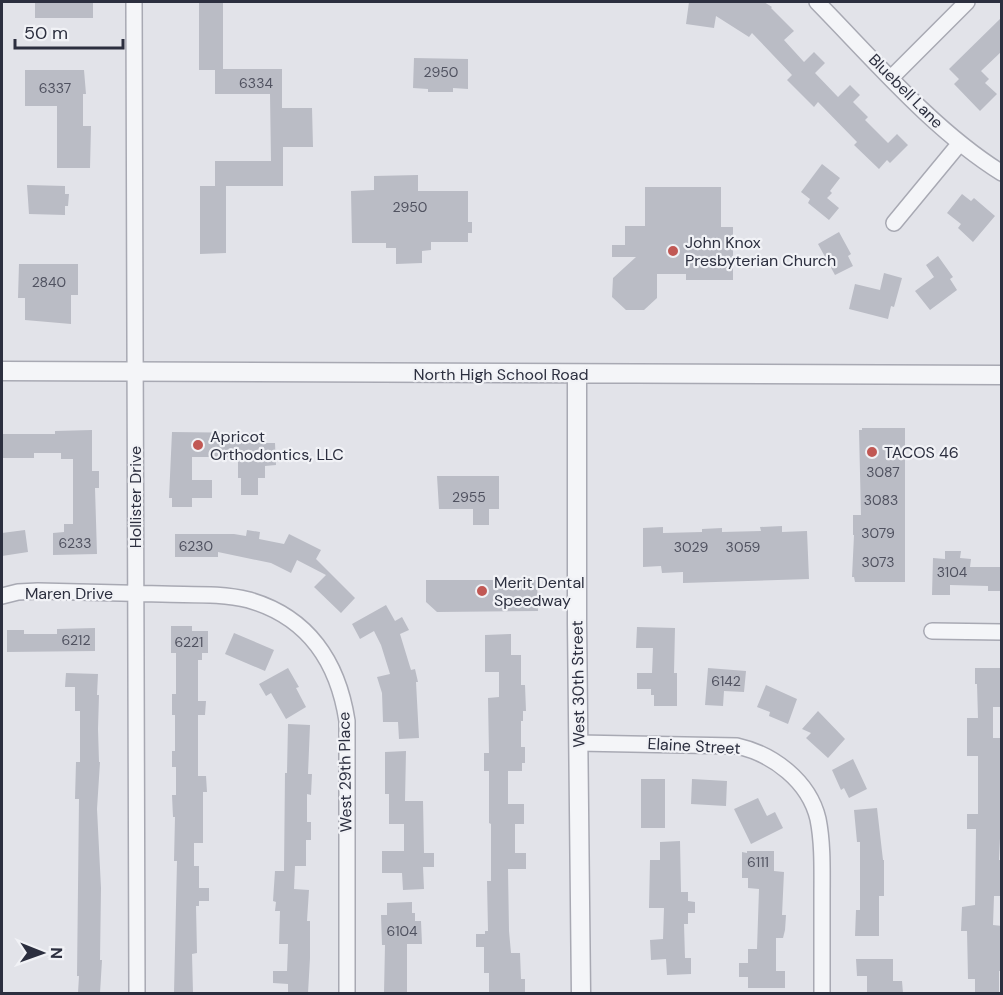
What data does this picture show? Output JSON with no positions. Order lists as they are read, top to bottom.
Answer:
{
  "streets": {
    "street": [
      "Bluebell Lane",
      "North High School Road",
      "Hollister Drive",
      "Maren Drive",
      "West 30th Street",
      "Elaine Street",
      "West 29th Place"
    ]
  },
  "crossings": [
    ["North High School Road", "Hollister Drive"],
    ["North High School Road", "West 30th Street"],
    ["Hollister Drive", "Maren Drive"],
    ["Hollister Drive", "West 29th Place"],
    ["Maren Drive", "West 29th Place"],
    ["West 30th Street", "Elaine Street"]
  ],
  "places": [
    "John Knox Presbyterian Church",
    "Apricot Orthodontics, LLC",
    "TACOS 46",
    "Merit Dental Speedway"
  ],
  "house_numbers": [
    "2950",
    "6334",
    "6337",
    "2950",
    "2840",
    "3087",
    "2955",
    "3083",
    "3079",
    "6233",
    "6230",
    "3029",
    "3059",
    "3073",
    "3104",
    "6212",
    "6221",
    "6142",
    "6111",
    "6104"
  ],
  "scale_bar": "50 m",
  "north": "right"
}
